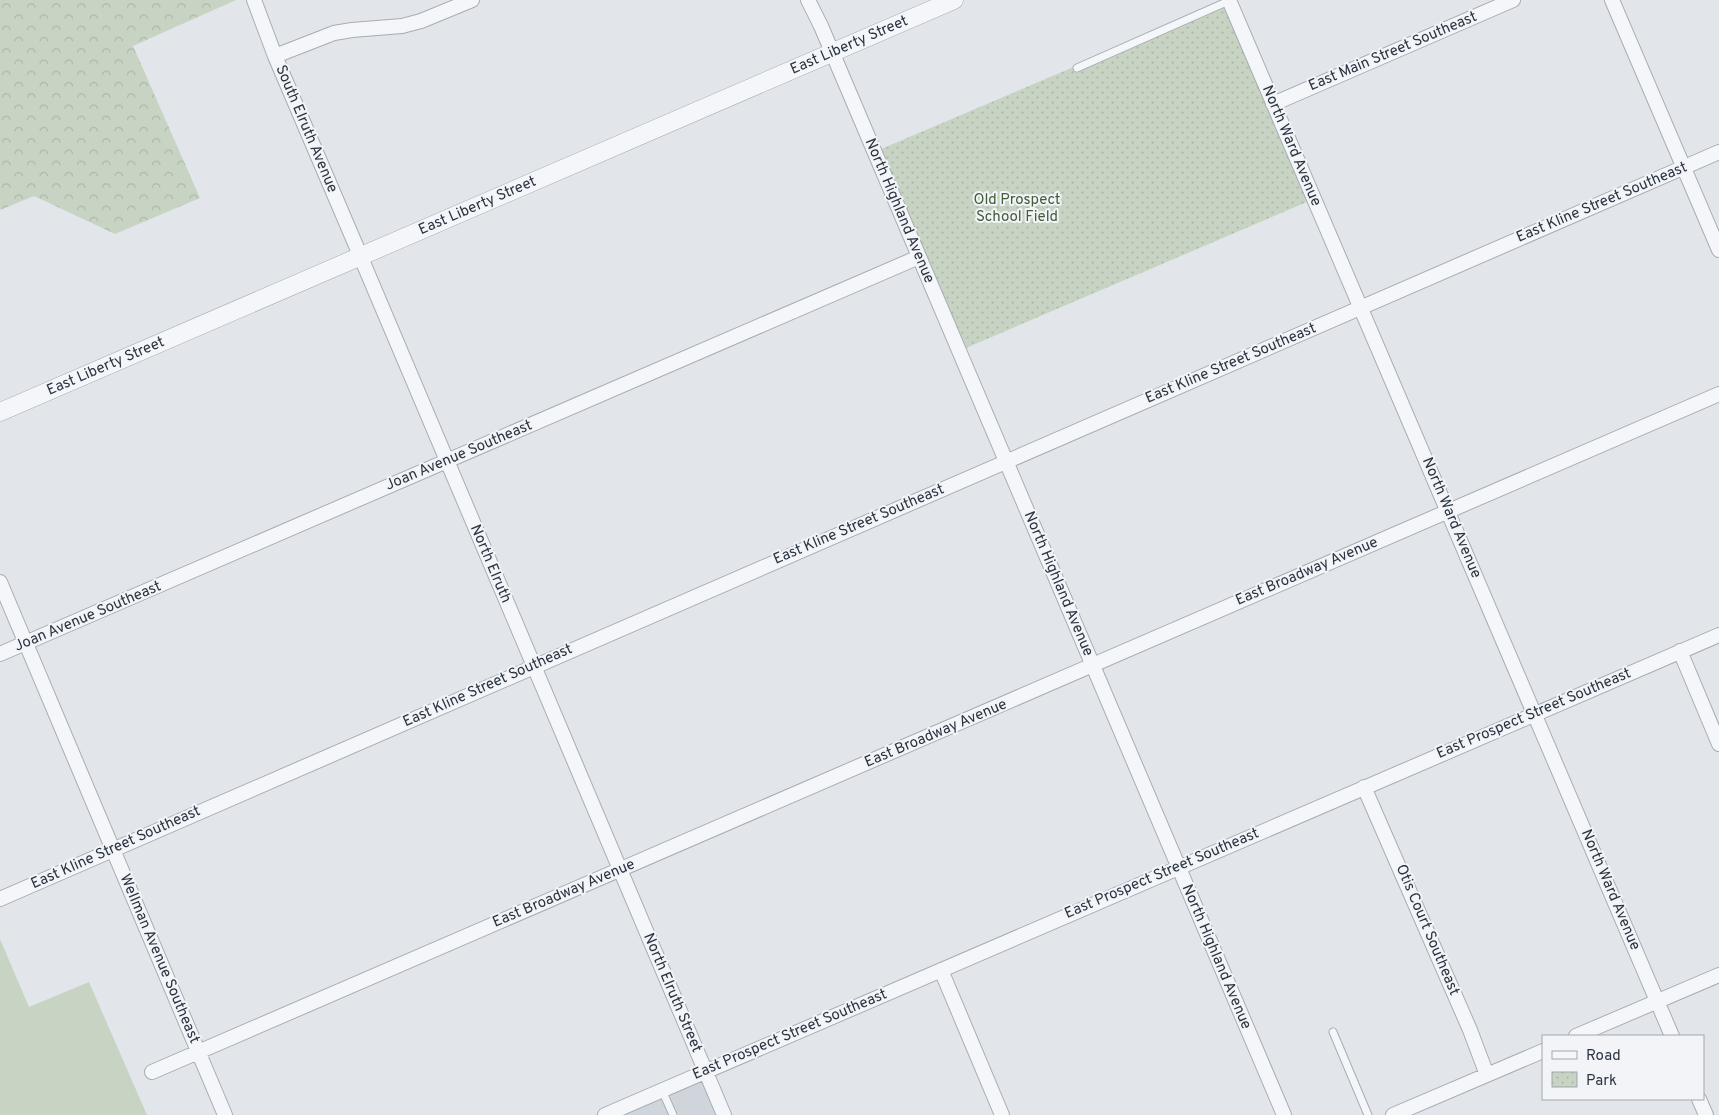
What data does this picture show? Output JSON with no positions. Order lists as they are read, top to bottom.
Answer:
{
  "streets": {
    "street": [
      "East Liberty Street",
      "East Main Street Southeast",
      "South Elruth Avenue",
      "North Ward Avenue",
      "East Kline Street Southeast",
      "North Highland Avenue",
      "Joan Avenue Southeast",
      "North Elruth",
      "East Broadway Avenue",
      "East Prospect Street Southeast",
      "Otis Court Southeast",
      "Wellman Avenue Southeast",
      "North Elruth Street"
    ]
  },
  "crossings": [
    ["East Liberty Street", "South Elruth Avenue"],
    ["East Liberty Street", "North Highland Avenue"],
    ["East Liberty Street", "North Elruth"],
    ["East Main Street Southeast", "North Ward Avenue"],
    ["South Elruth Avenue", "North Elruth"],
    ["North Ward Avenue", "East Kline Street Southeast"],
    ["North Ward Avenue", "East Broadway Avenue"],
    ["North Ward Avenue", "East Prospect Street Southeast"],
    ["East Kline Street Southeast", "North Highland Avenue"],
    ["East Kline Street Southeast", "North Elruth"],
    ["East Kline Street Southeast", "Wellman Avenue Southeast"],
    ["North Highland Avenue", "Joan Avenue Southeast"],
    ["North Highland Avenue", "East Broadway Avenue"],
    ["North Highland Avenue", "East Prospect Street Southeast"],
    ["Joan Avenue Southeast", "North Elruth"],
    ["Joan Avenue Southeast", "Wellman Avenue Southeast"],
    ["North Elruth", "East Broadway Avenue"],
    ["North Elruth", "North Elruth Street"],
    ["East Broadway Avenue", "Wellman Avenue Southeast"],
    ["East Broadway Avenue", "North Elruth Street"],
    ["East Prospect Street Southeast", "Otis Court Southeast"],
    ["East Prospect Street Southeast", "North Elruth Street"]
  ],
  "parks": ["Old Prospect School Field"],
  "legend": ["Road", "Park"]
}
